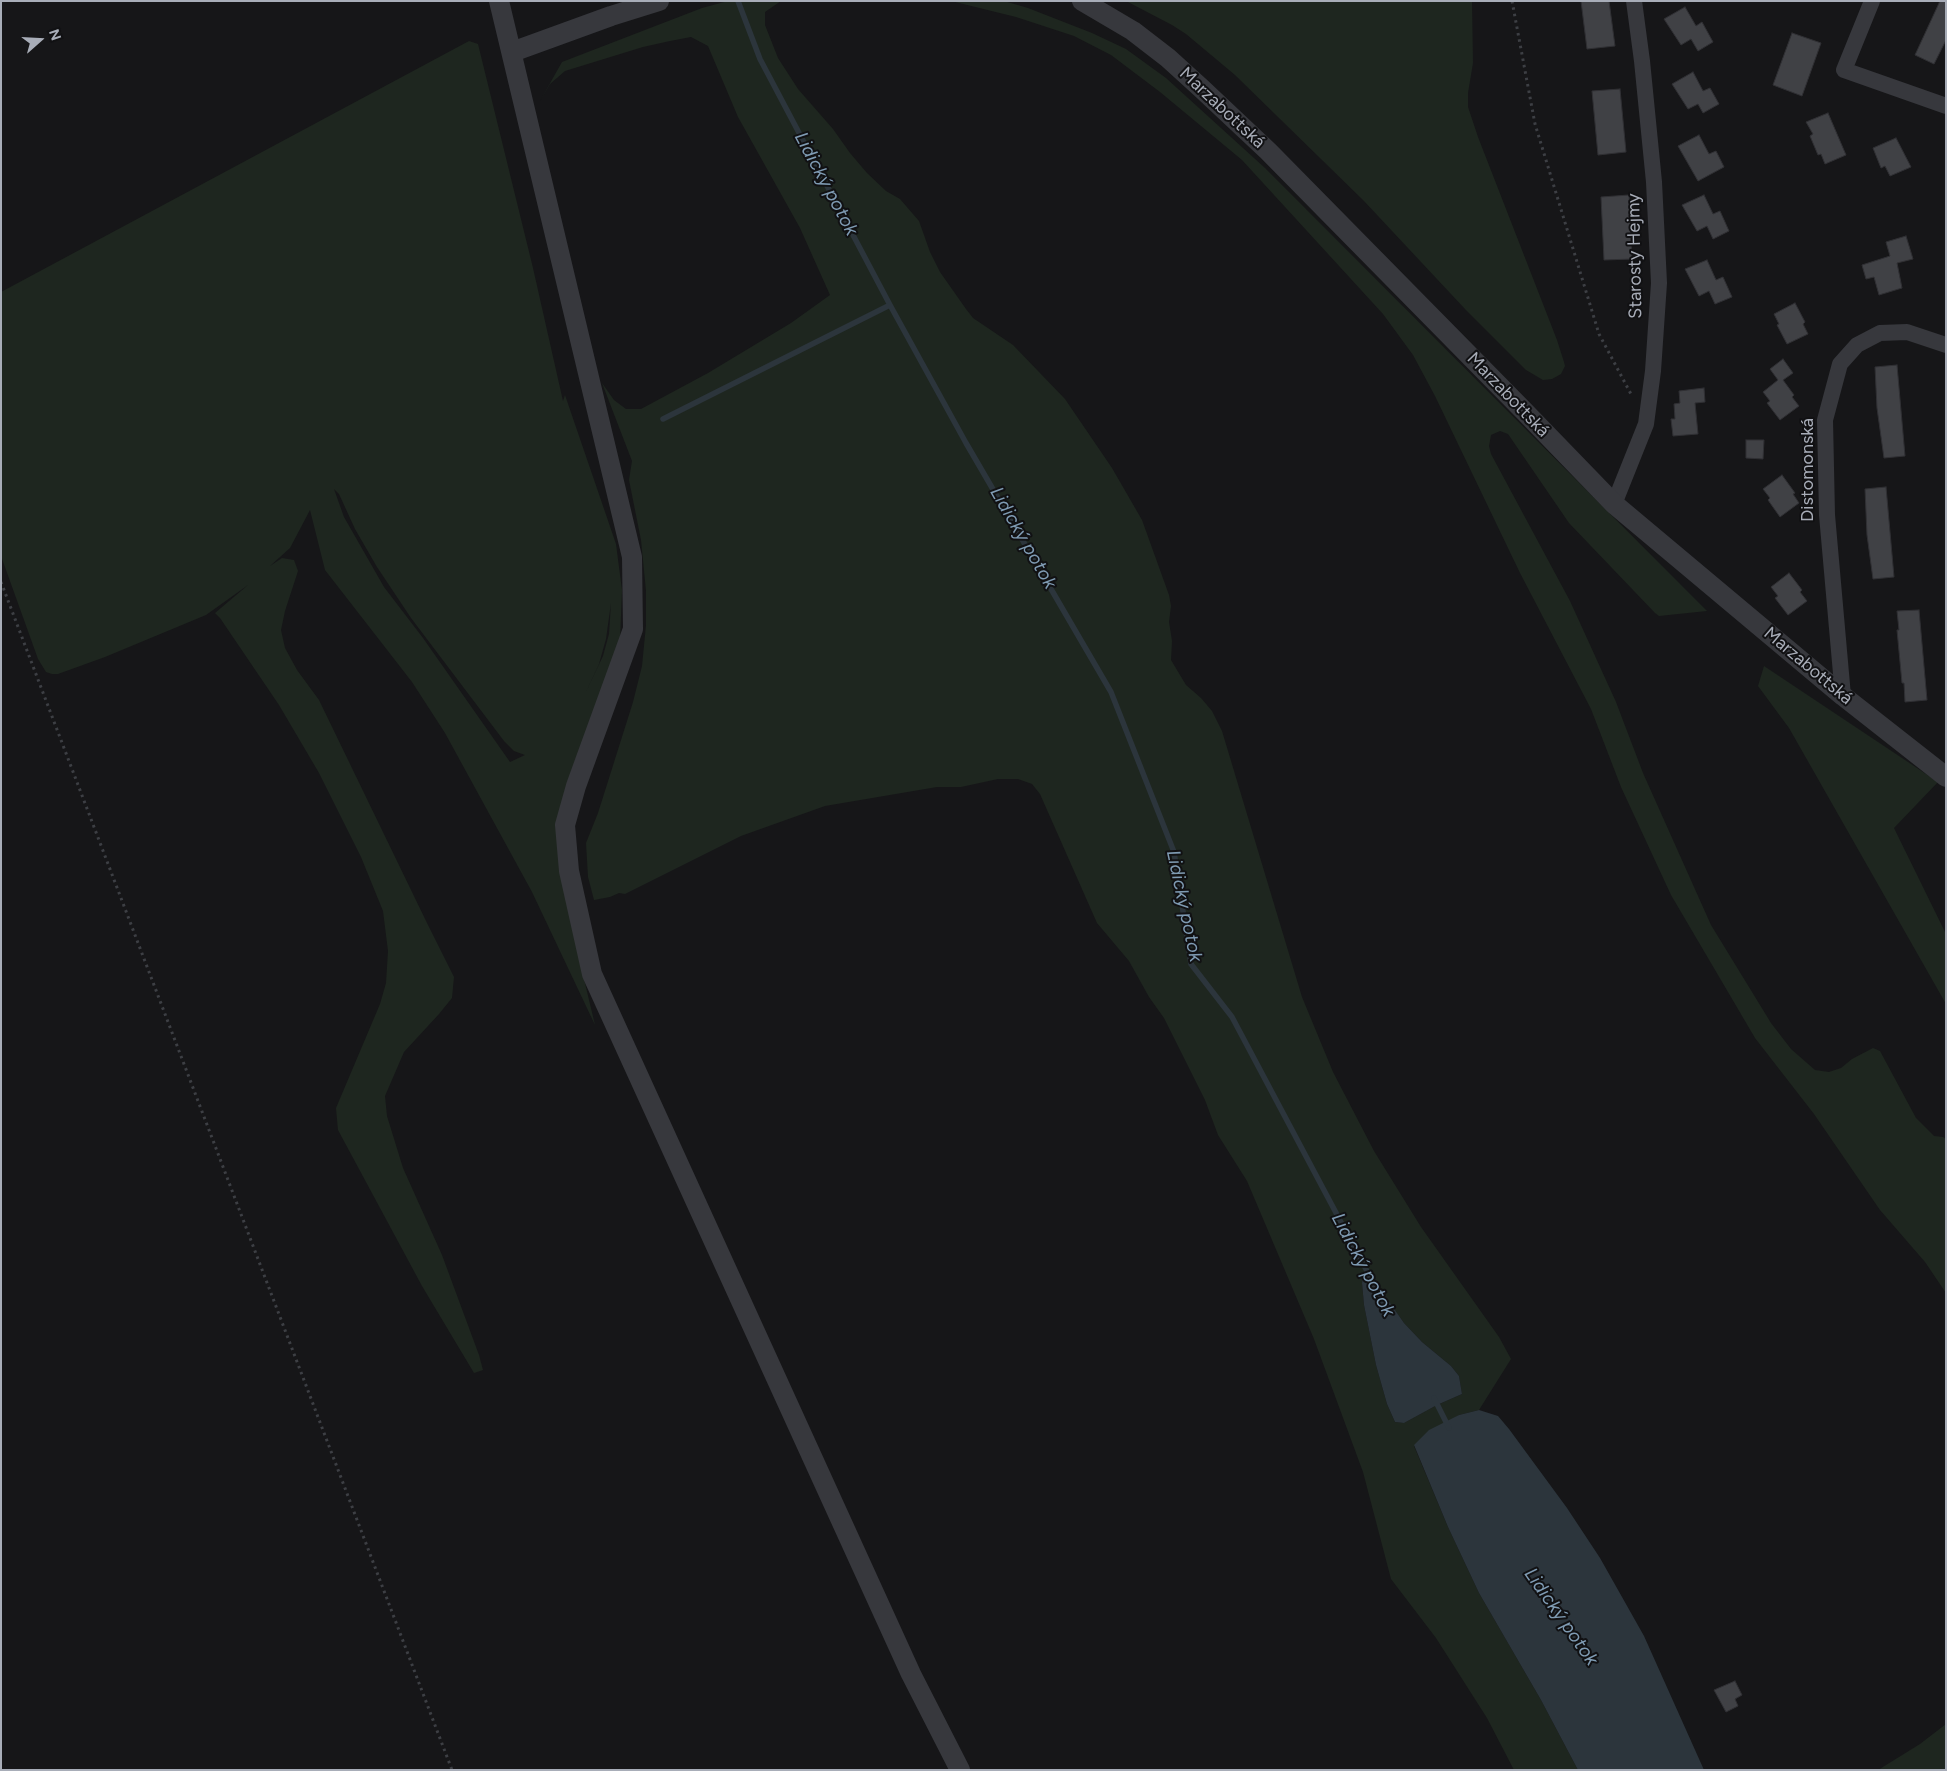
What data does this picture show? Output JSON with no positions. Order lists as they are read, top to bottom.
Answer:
{
  "streets": {
    "street": ["Marzabottská", "Starosty Hejmy", "Distomonská"]
  },
  "crossings": [
    ["Marzabottská", "Starosty Hejmy"],
    ["Marzabottská", "Distomonská"]
  ],
  "water": ["Lidický potok"],
  "north": "right"
}
